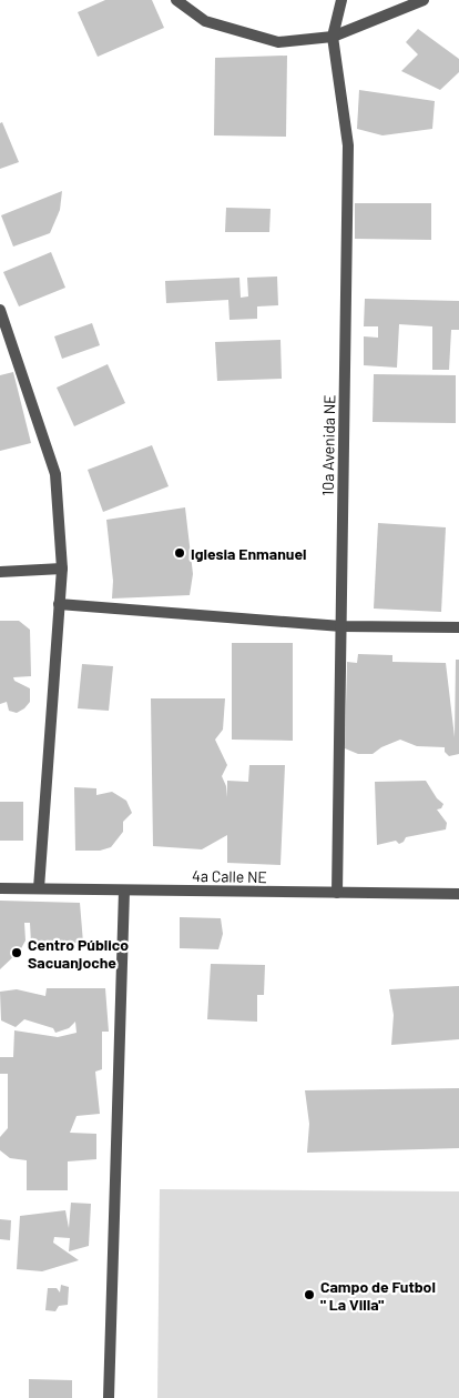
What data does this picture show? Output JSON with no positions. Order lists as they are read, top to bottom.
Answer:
{
  "streets": {
    "street": ["10a Avenida NE", "4a Calle NE"]
  },
  "crossings": [
    ["10a Avenida NE", "4a Calle NE"]
  ],
  "places": ["Iglesia Enmanuel", "Centro Público Sacuanjoche", "Campo de Futbol \" La Villa\""]
}
